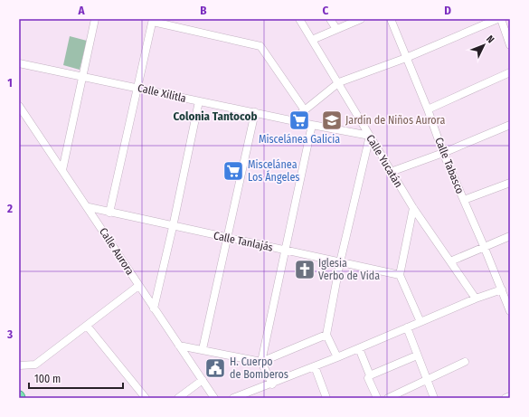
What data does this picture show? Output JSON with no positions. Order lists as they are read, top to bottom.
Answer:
{
  "streets": {
    "street": [
      "Calle Xilitla",
      "Calle Yucatán",
      "Calle Tabasco",
      "Calle Tanlajás",
      "Calle Aurora"
    ]
  },
  "crossings": [
    ["Calle Xilitla", "Calle Yucatán"],
    ["Calle Tanlajás", "Calle Aurora"]
  ],
  "districts": ["Colonia Tantocob"],
  "places": {
    "supermarket": ["Miscelánea Galicia", "Miscelánea Los Ángeles"],
    "school or university": ["Jardín de Niños Aurora"],
    "church": ["Iglesia Verbo de Vida"],
    "public building": ["H. Cuerpo de Bomberos"]
  },
  "scale_bar": "100 m",
  "north": "top right",
  "grid": {
    "columns": [
      "A",
      "B",
      "C",
      "D"
    ],
    "rows": ["1", "2", "3"]
  }
}
